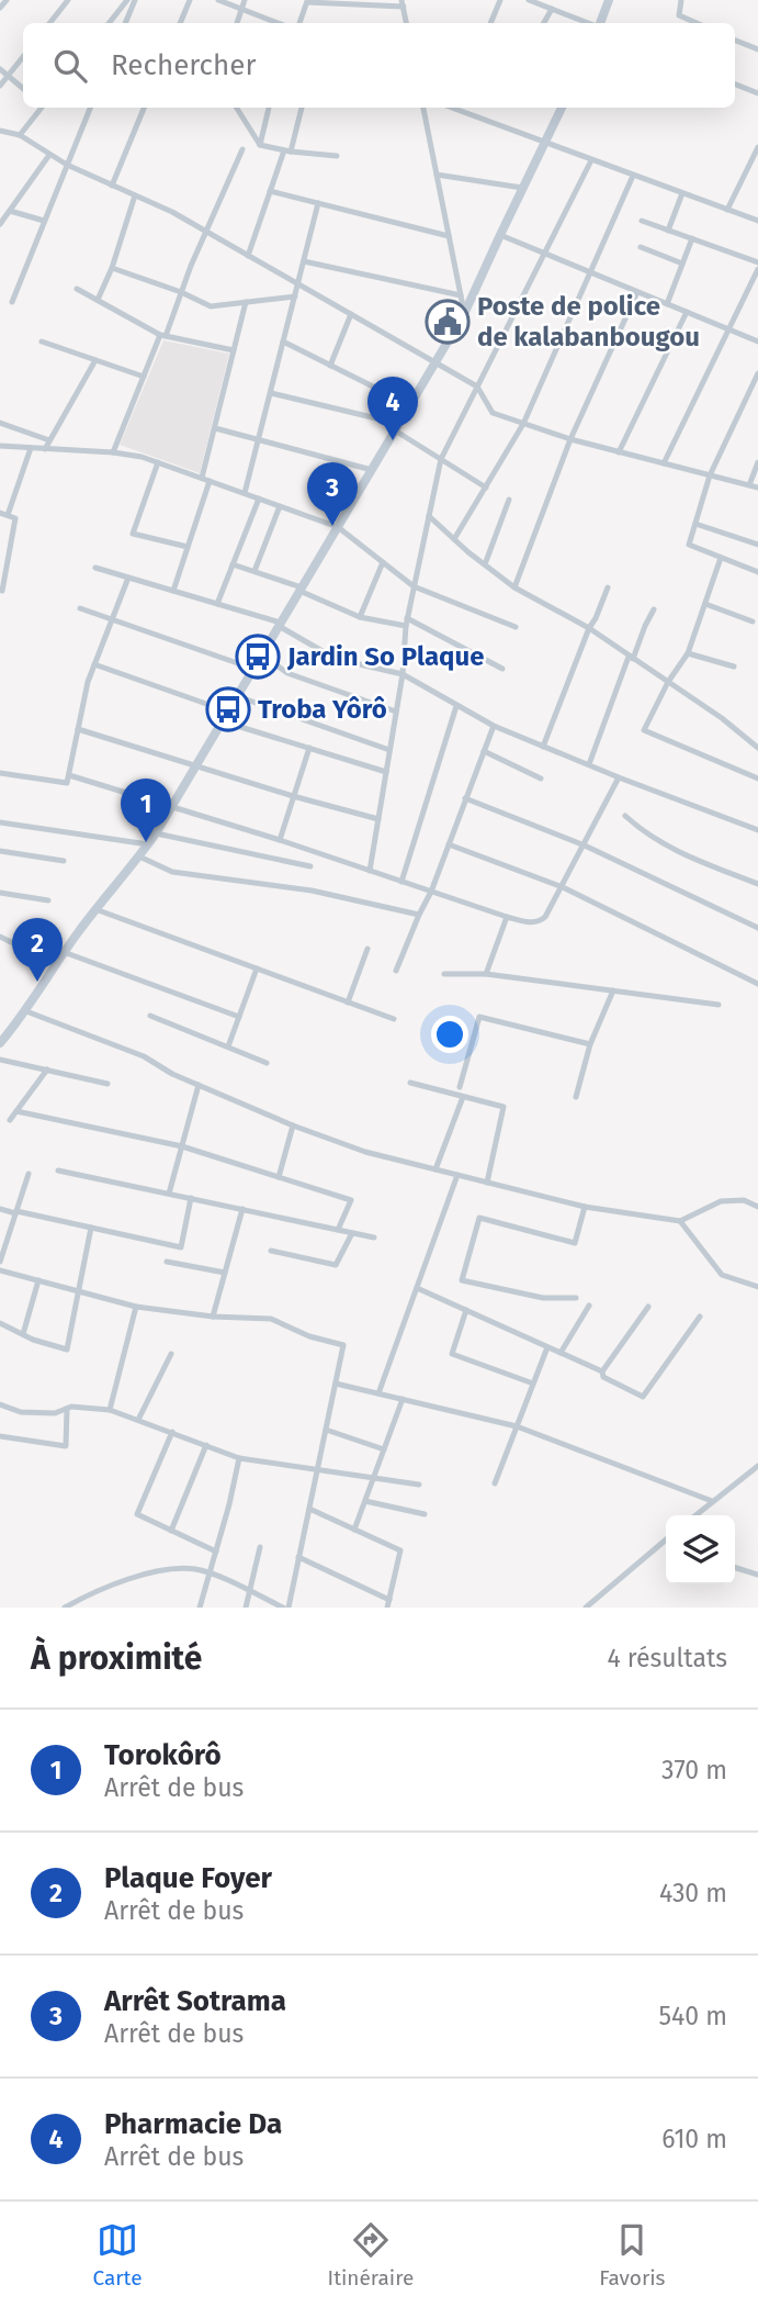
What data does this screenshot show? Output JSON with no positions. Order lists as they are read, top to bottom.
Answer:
{
  "places": {
    "public building": ["Poste de police de kalabanbougou"],
    "bus stop": ["Jardin So Plaque", "Troba Yôrô"]
  },
  "page": {
    "search": "Rechercher",
    "pins": [
      "4",
      "3",
      "1",
      "2"
    ],
    "heading": ["À proximité", "4 résultats"],
    "list": [
      {
        "mark": "1",
        "name": "Torokôrô",
        "note": "Arrêt de bus",
        "value": "370 m"
      },
      {
        "mark": "2",
        "name": "Plaque Foyer",
        "note": "Arrêt de bus",
        "value": "430 m"
      },
      {
        "mark": "3",
        "name": "Arrêt Sotrama",
        "note": "Arrêt de bus",
        "value": "540 m"
      },
      {
        "mark": "4",
        "name": "Pharmacie Da",
        "note": "Arrêt de bus",
        "value": "610 m"
      }
    ],
    "nav": ["Carte", "Itinéraire", "Favoris"]
  }
}
